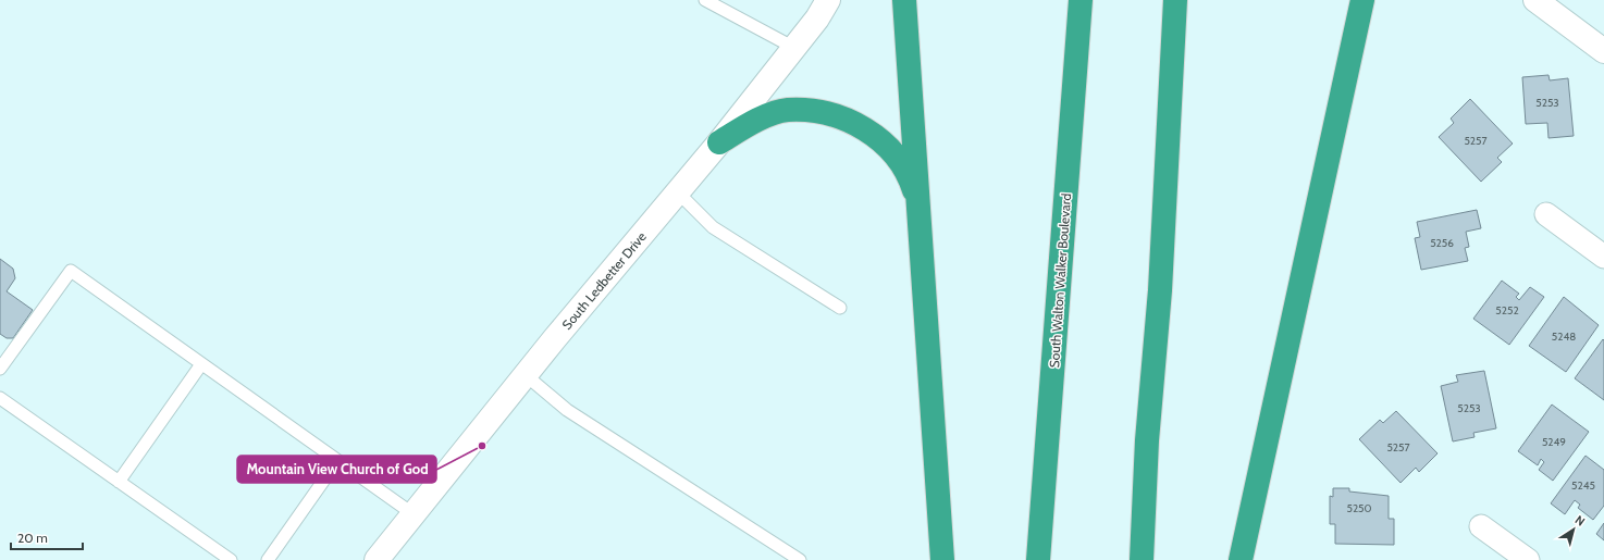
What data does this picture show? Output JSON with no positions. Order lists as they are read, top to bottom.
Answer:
{
  "streets": {
    "highway": ["South Walton Walker Boulevard"],
    "street": ["South Ledbetter Drive"]
  },
  "places": ["Mountain View Church of God"],
  "house_numbers": [
    "5253",
    "5257",
    "5256",
    "5252",
    "5248",
    "5253",
    "5249",
    "5257",
    "5245",
    "5250"
  ],
  "scale_bar": "20 m",
  "north": "top right"
}
